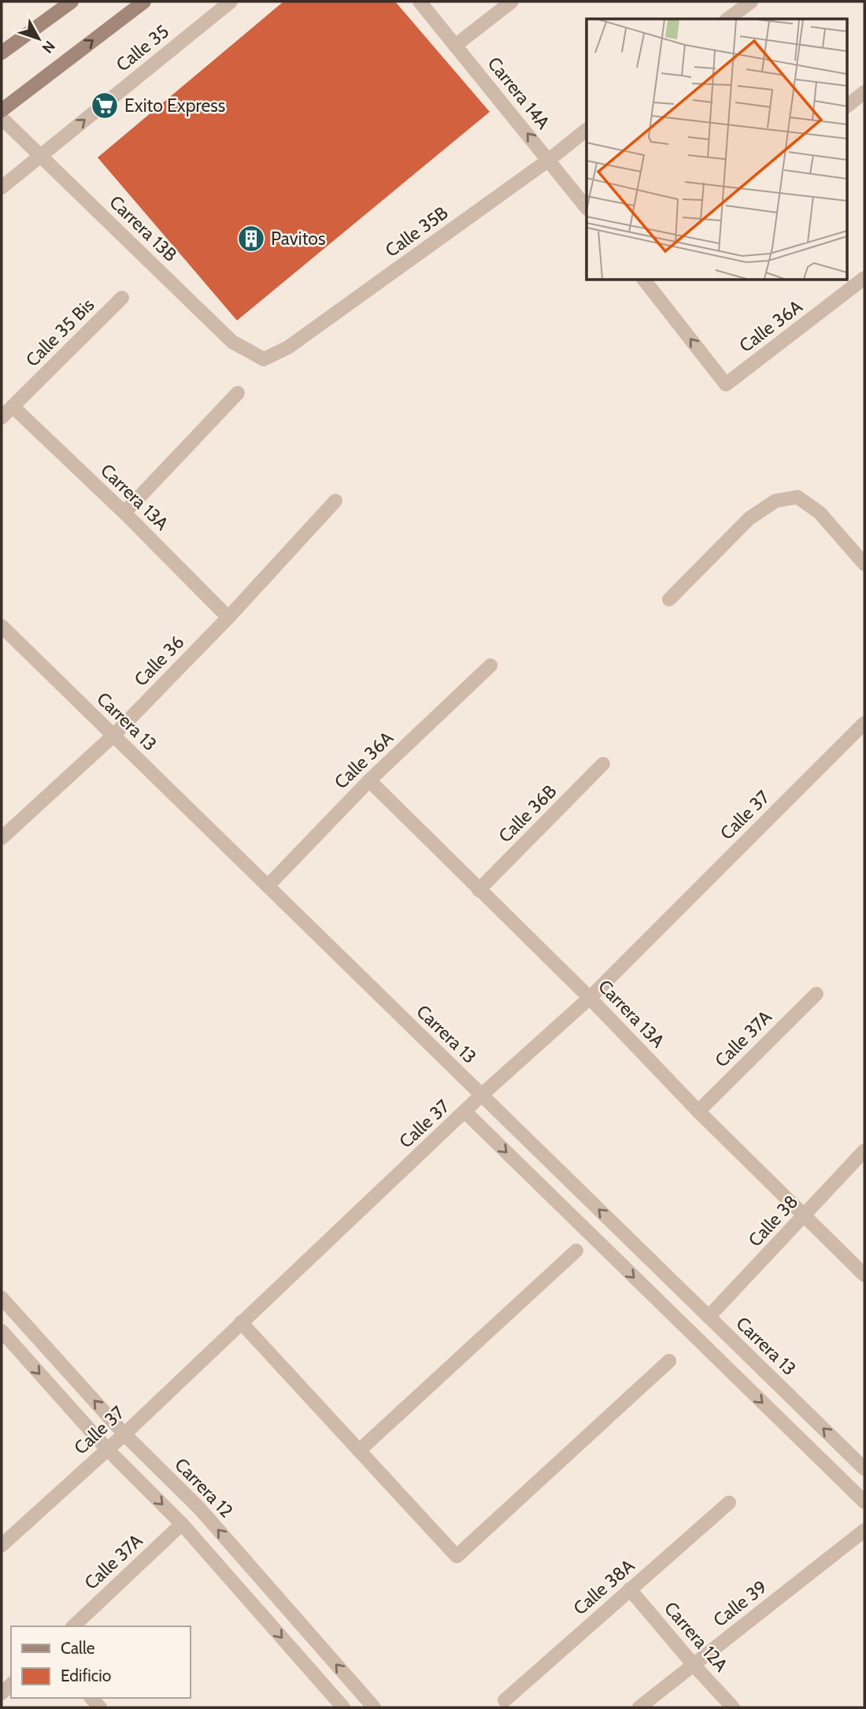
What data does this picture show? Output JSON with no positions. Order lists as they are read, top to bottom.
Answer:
{
  "streets": {
    "street": [
      "Calle 35",
      "Carrera 14A",
      "Carrera 13B",
      "Calle 35B",
      "Calle 36A",
      "Calle 35 Bis",
      "Carrera 13A",
      "Calle 36",
      "Carrera 13",
      "Calle 36B",
      "Calle 37",
      "Calle 37A",
      "Calle 38",
      "Carrera 12",
      "Calle 38A",
      "Calle 39",
      "Carrera 12A"
    ]
  },
  "crossings": [
    ["Calle 35", "Carrera 13B"],
    ["Carrera 14A", "Calle 35B"],
    ["Carrera 13B", "Calle 35B"],
    ["Calle 36A", "Carrera 13A"],
    ["Calle 36A", "Carrera 13"],
    ["Calle 35 Bis", "Carrera 13A"],
    ["Carrera 13A", "Calle 36"],
    ["Carrera 13A", "Calle 36B"],
    ["Carrera 13A", "Calle 37"],
    ["Carrera 13A", "Calle 37A"],
    ["Carrera 13A", "Calle 38"],
    ["Calle 36", "Carrera 13"],
    ["Carrera 13", "Calle 37"],
    ["Carrera 13", "Calle 38"],
    ["Calle 37", "Carrera 12"],
    ["Calle 38A", "Carrera 12A"],
    ["Calle 39", "Carrera 12A"]
  ],
  "one_way": ["Calle 35", "Carrera 14A"],
  "places": {
    "supermarket": ["Exito Express"],
    "building": ["Pavitos"]
  },
  "legend": ["Calle", "Edificio"],
  "north": "bottom right"
}
